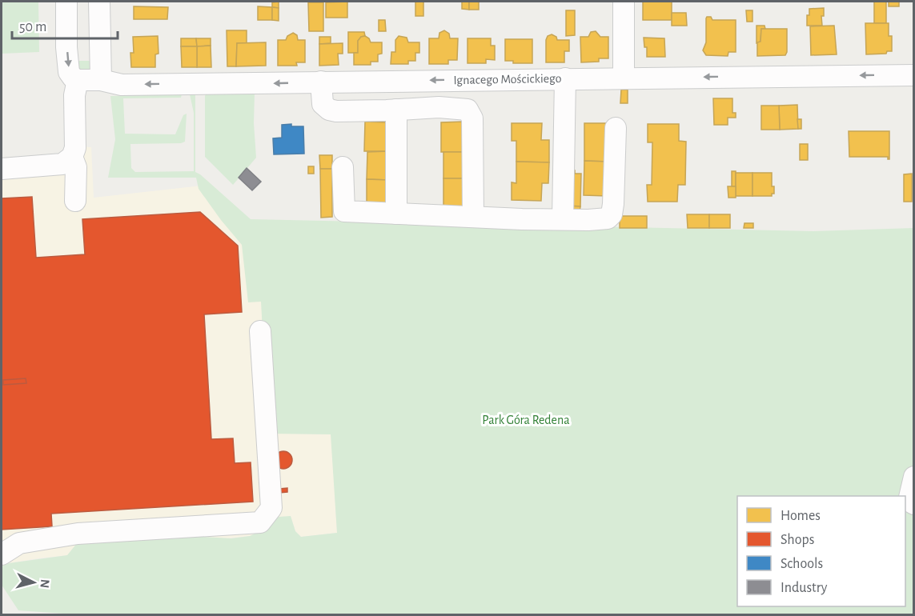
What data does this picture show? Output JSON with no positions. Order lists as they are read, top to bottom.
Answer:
{
  "streets": {
    "street": ["Ignacego Mościckiego"]
  },
  "one_way": ["Ignacego Mościckiego"],
  "parks": ["Park Góra Redena"],
  "legend": [
    "Homes",
    "Shops",
    "Schools",
    "Industry"
  ],
  "scale_bar": "50 m",
  "north": "right"
}
